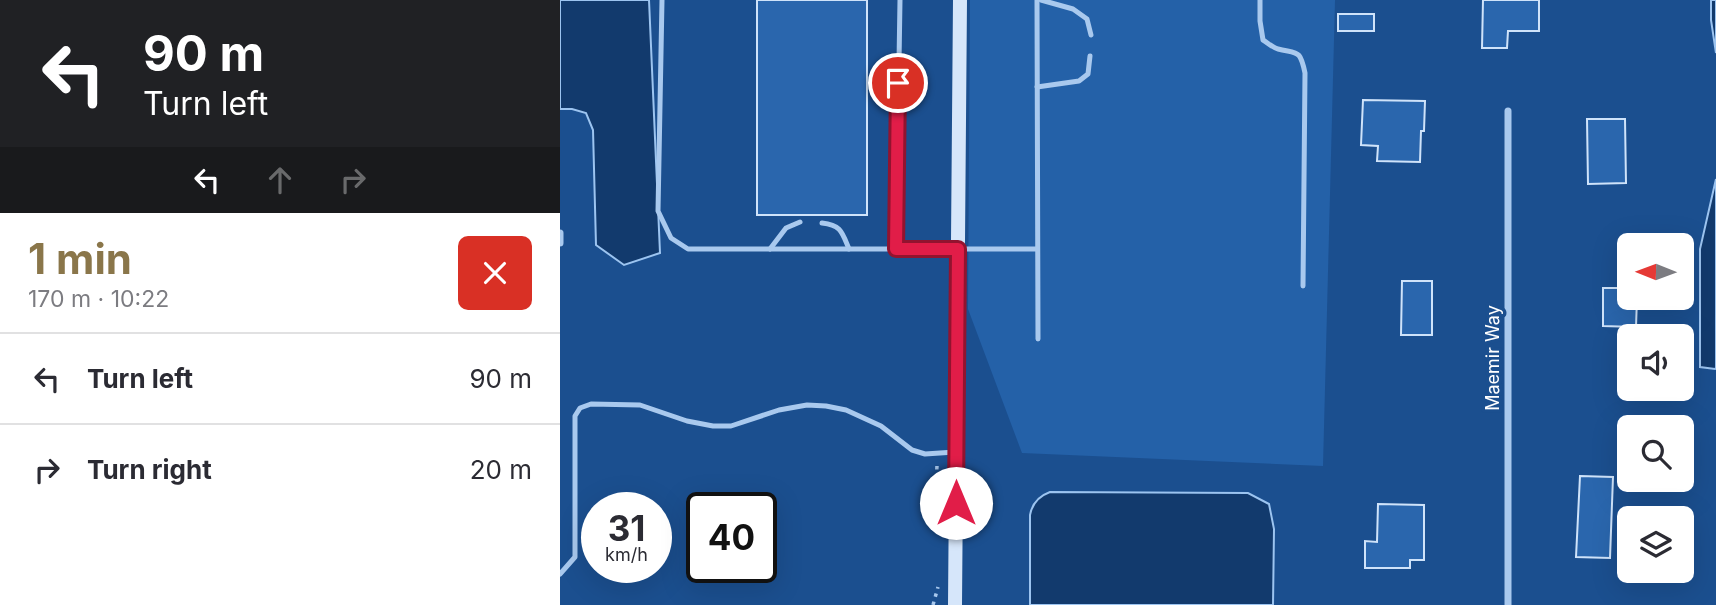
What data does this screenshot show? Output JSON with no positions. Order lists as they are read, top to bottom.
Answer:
{
  "streets": {
    "street": ["Maemir Way"]
  },
  "north": "left",
  "page": {
    "turn": ["90 m", "Turn left"],
    "heading": ["1 min", "170 m · 10:22"],
    "list": [
      {
        "name": "Turn left",
        "value": "90 m"
      },
      {
        "name": "Turn right",
        "value": "20 m"
      }
    ],
    "speed": "31 km/h",
    "limit": "40"
  }
}
